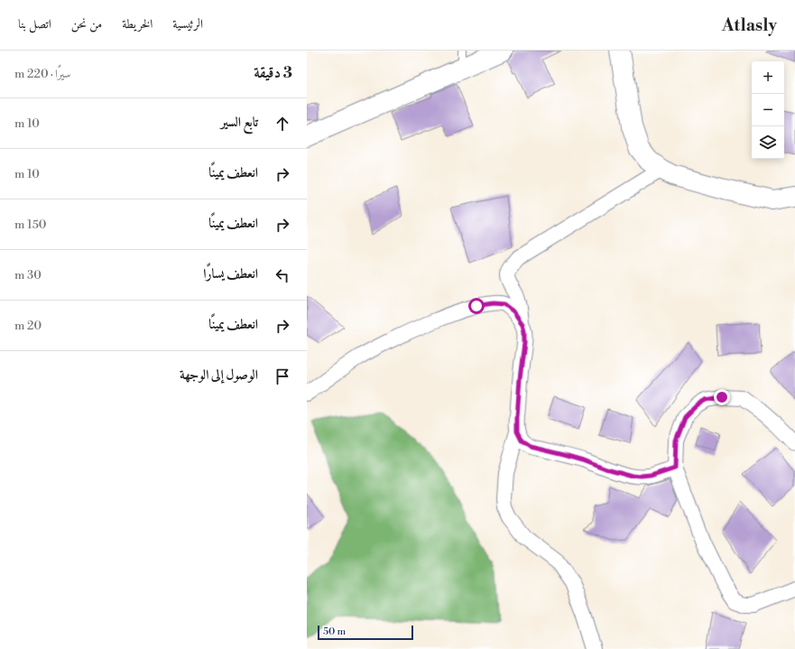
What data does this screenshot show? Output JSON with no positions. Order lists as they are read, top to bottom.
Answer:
{
  "scale_bar": "50 m",
  "page": {
    "header": "Atlasly",
    "nav": [
      "الرئيسية",
      "الخريطة",
      "من نحن",
      "اتصل بنا"
    ],
    "heading": ["3 دقيقة", "سيرًا · 220 m"],
    "map_buttons": ["+", "−"],
    "list": [
      ["تابع السير", "10 m"],
      ["انعطف يمينًا", "10 m"],
      ["انعطف يمينًا", "150 m"],
      ["انعطف يسارًا", "30 m"],
      ["انعطف يمينًا", "20 m"],
      "الوصول إلى الوجهة"
    ],
    "scale": "50 m"
  }
}
